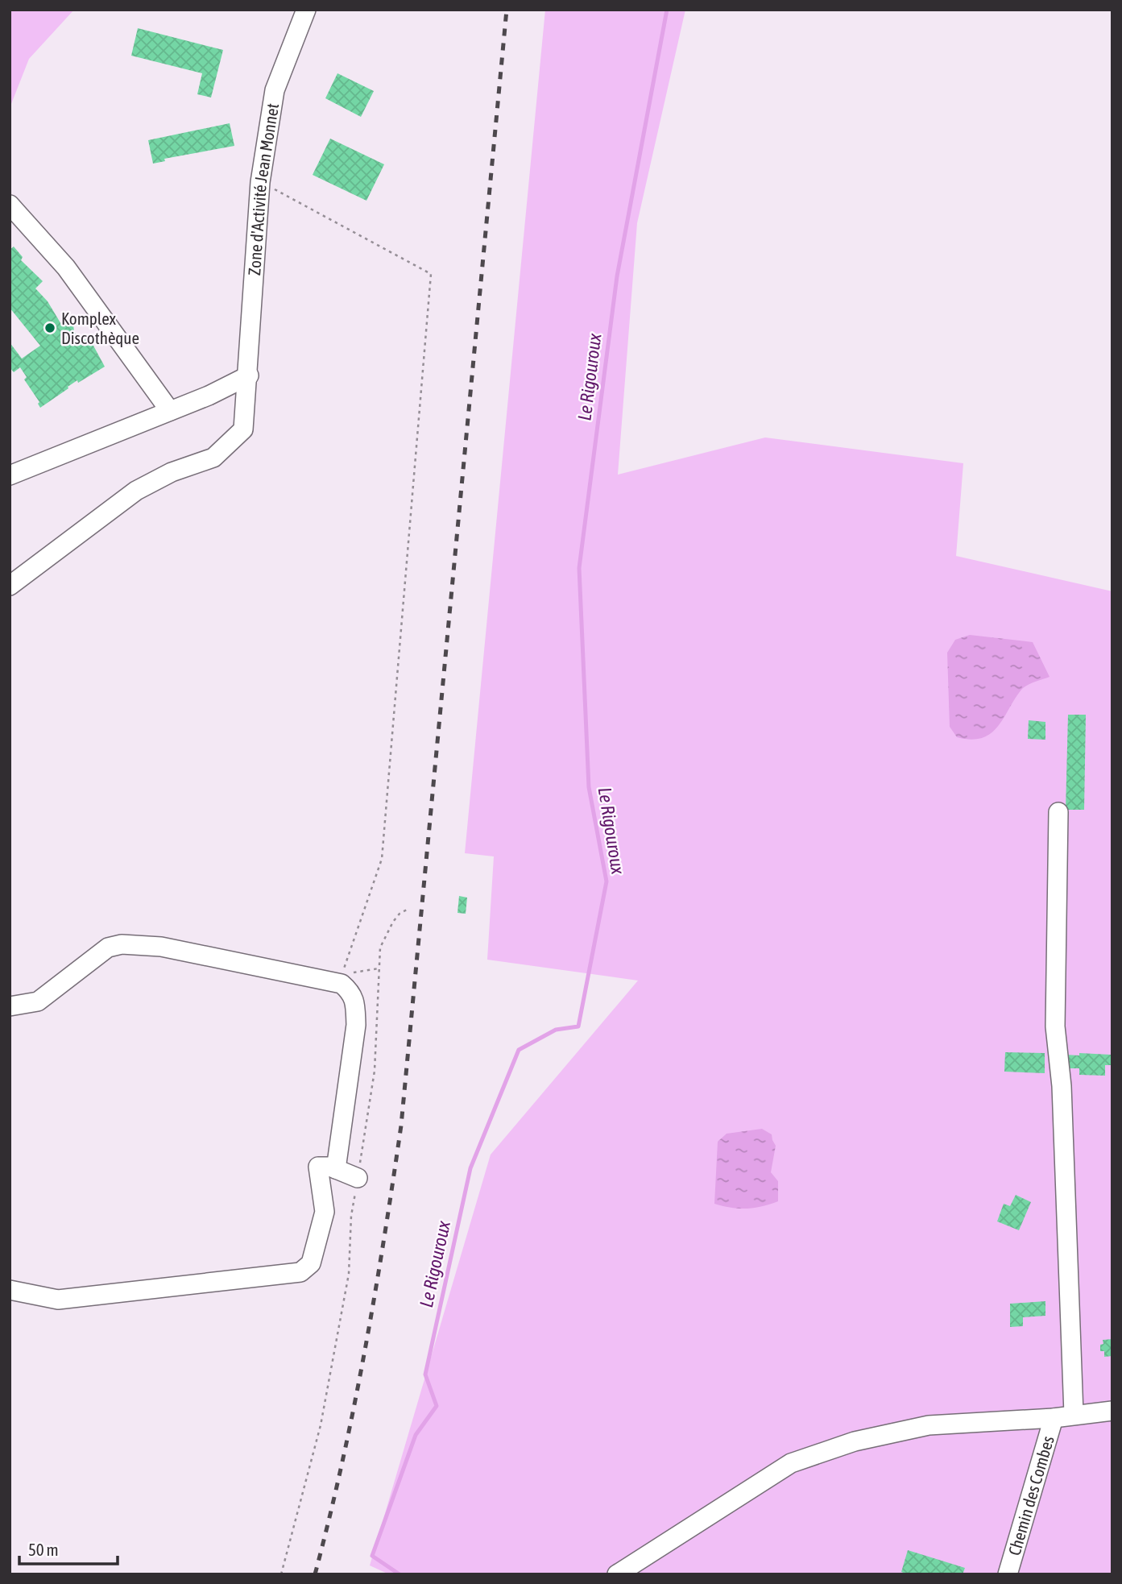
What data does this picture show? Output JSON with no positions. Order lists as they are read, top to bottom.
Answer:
{
  "streets": {
    "street": ["Zone d'Activité Jean Monnet", "Chemin des Combes"]
  },
  "water": ["Le Rigouroux"],
  "places": ["Komplex Discothèque"],
  "scale_bar": "50 m"
}
